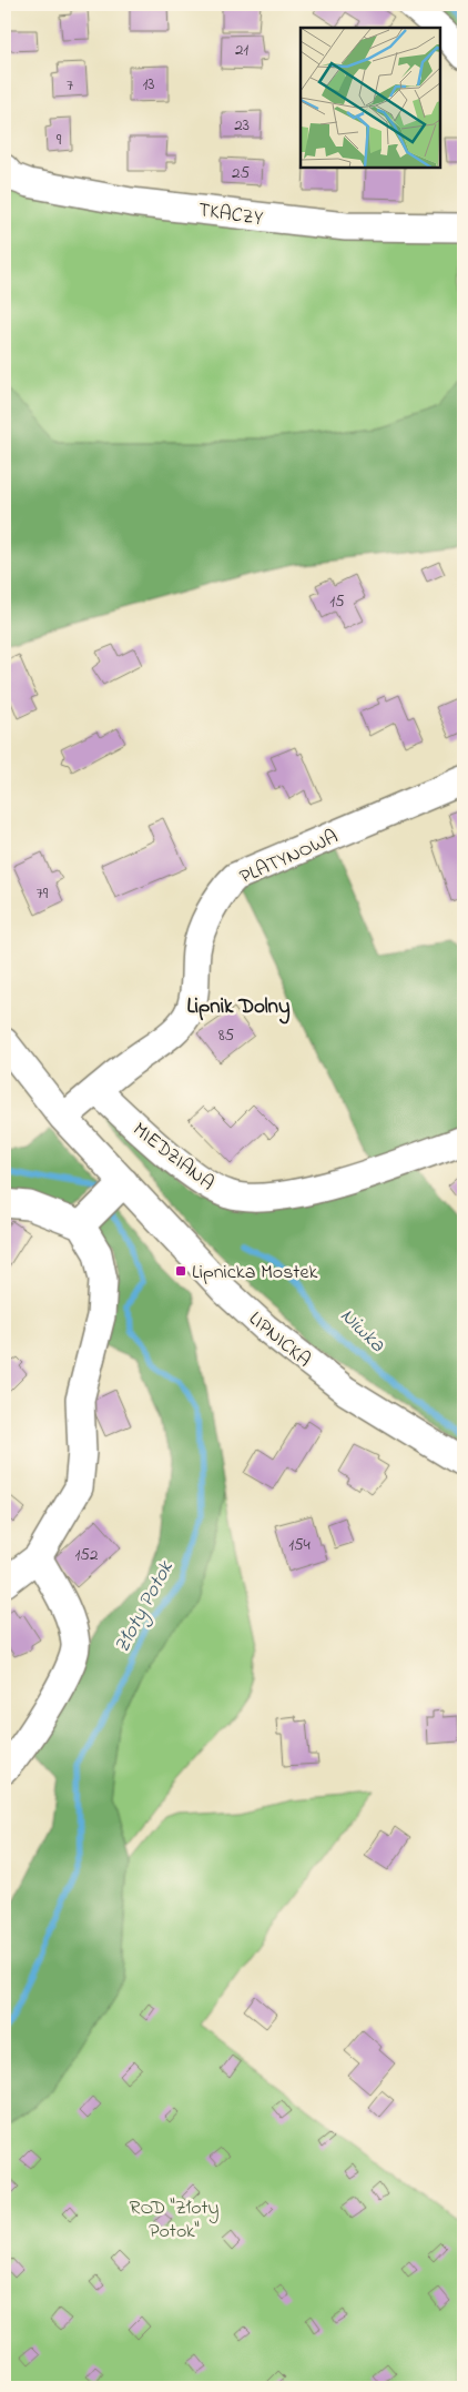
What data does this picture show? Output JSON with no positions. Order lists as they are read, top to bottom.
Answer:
{
  "streets": {
    "street": [
      "TKACZY",
      "PLATYNOWA",
      "MIEDZIANA",
      "LIPNICKA"
    ]
  },
  "crossings": [
    ["PLATYNOWA", "MIEDZIANA"]
  ],
  "districts": ["Lipnik Dolny"],
  "water": ["Niwka", "Złoty Potok"],
  "parks": ["ROD \"Złoty Potok\""],
  "places": {
    "transit": ["Lipnicka Mostek"]
  },
  "house_numbers": [
    "21",
    "13",
    "7",
    "23",
    "9",
    "25",
    "15",
    "79",
    "85",
    "154",
    "152"
  ]
}
